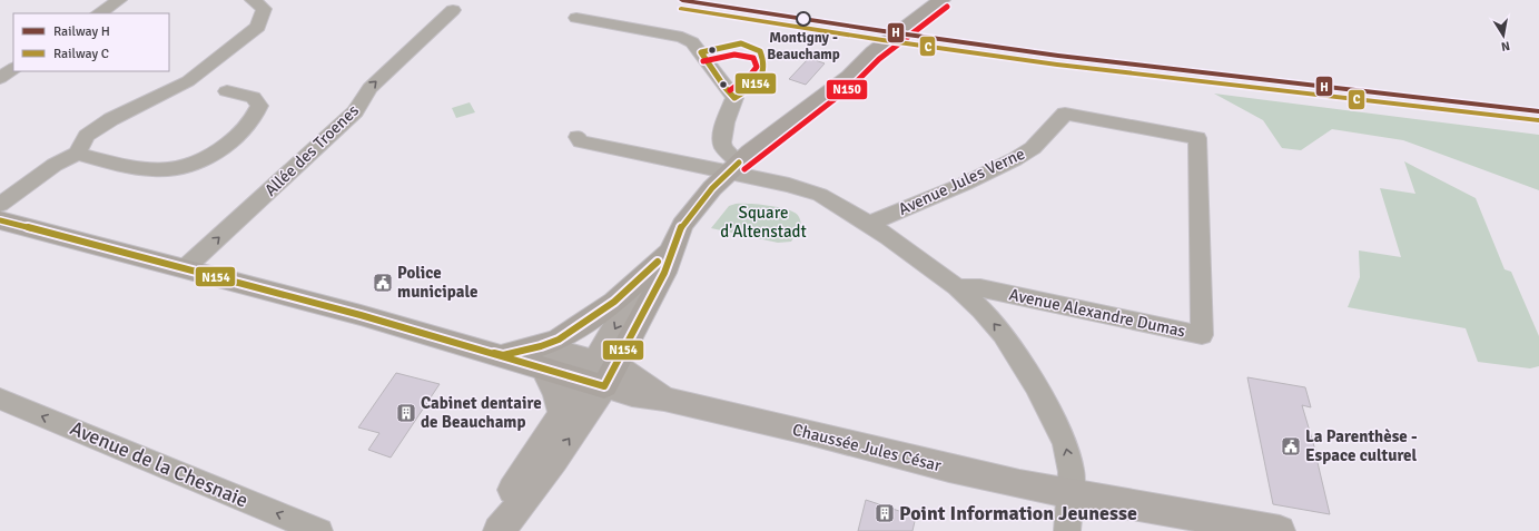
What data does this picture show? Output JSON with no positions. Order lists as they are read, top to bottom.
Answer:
{
  "streets": {
    "main road": ["Chaussée Jules César"],
    "street": [
      "Allée des Troenes",
      "Avenue Jules Verne",
      "Avenue Alexandre Dumas",
      "Avenue de la Chesnaie"
    ]
  },
  "crossings": [
    ["Allée des Troenes", "Chaussée Jules César"],
    ["Avenue Jules Verne", "Avenue Alexandre Dumas"]
  ],
  "one_way": ["Avenue de la Chesnaie"],
  "parks": ["Square d'Altenstadt"],
  "places": {
    "other": ["Montigny - Beauchamp"],
    "public building": ["Police municipale", "La Parenthèse - Espace culturel"],
    "building": ["Cabinet dentaire de Beauchamp", "Point Information Jeunesse"]
  },
  "lines": [
    "rail line H",
    "transit line N150",
    "rail line C",
    "transit line N154"
  ],
  "legend": ["Railway H", "Railway C"],
  "north": "bottom"
}
